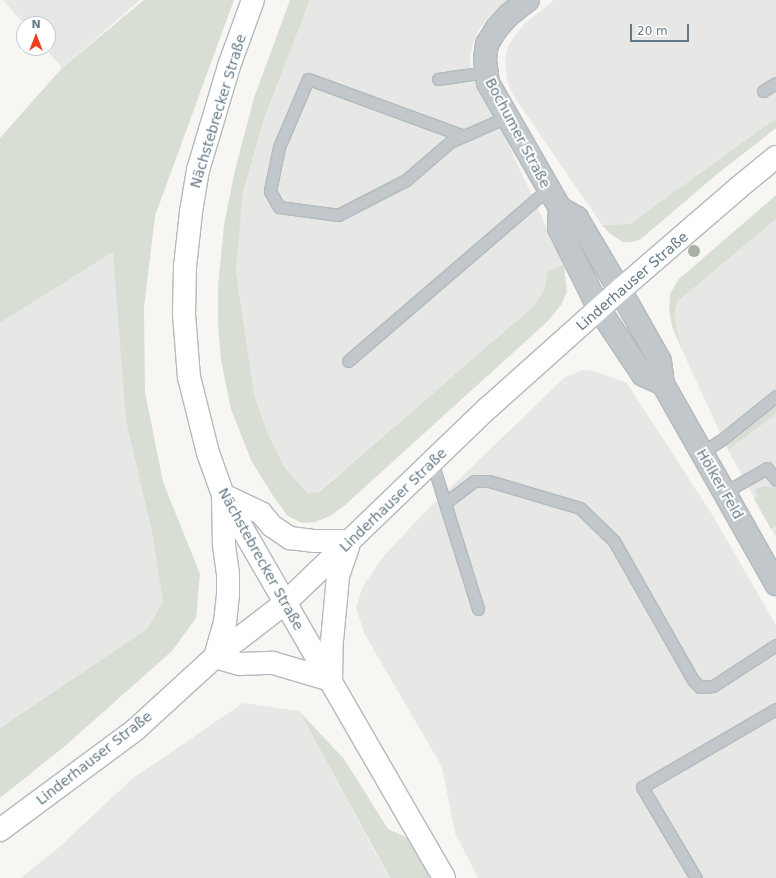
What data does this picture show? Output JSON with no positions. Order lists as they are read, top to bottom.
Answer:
{
  "streets": {
    "main road": ["Nächstebrecker Straße", "Linderhauser Straße"],
    "street": ["Bochumer Straße", "Hölker Feld"]
  },
  "crossings": [
    ["Nächstebrecker Straße", "Linderhauser Straße"],
    ["Bochumer Straße", "Linderhauser Straße"],
    ["Bochumer Straße", "Hölker Feld"],
    ["Linderhauser Straße", "Hölker Feld"]
  ],
  "scale_bar": "20 m",
  "north": "top"
}
